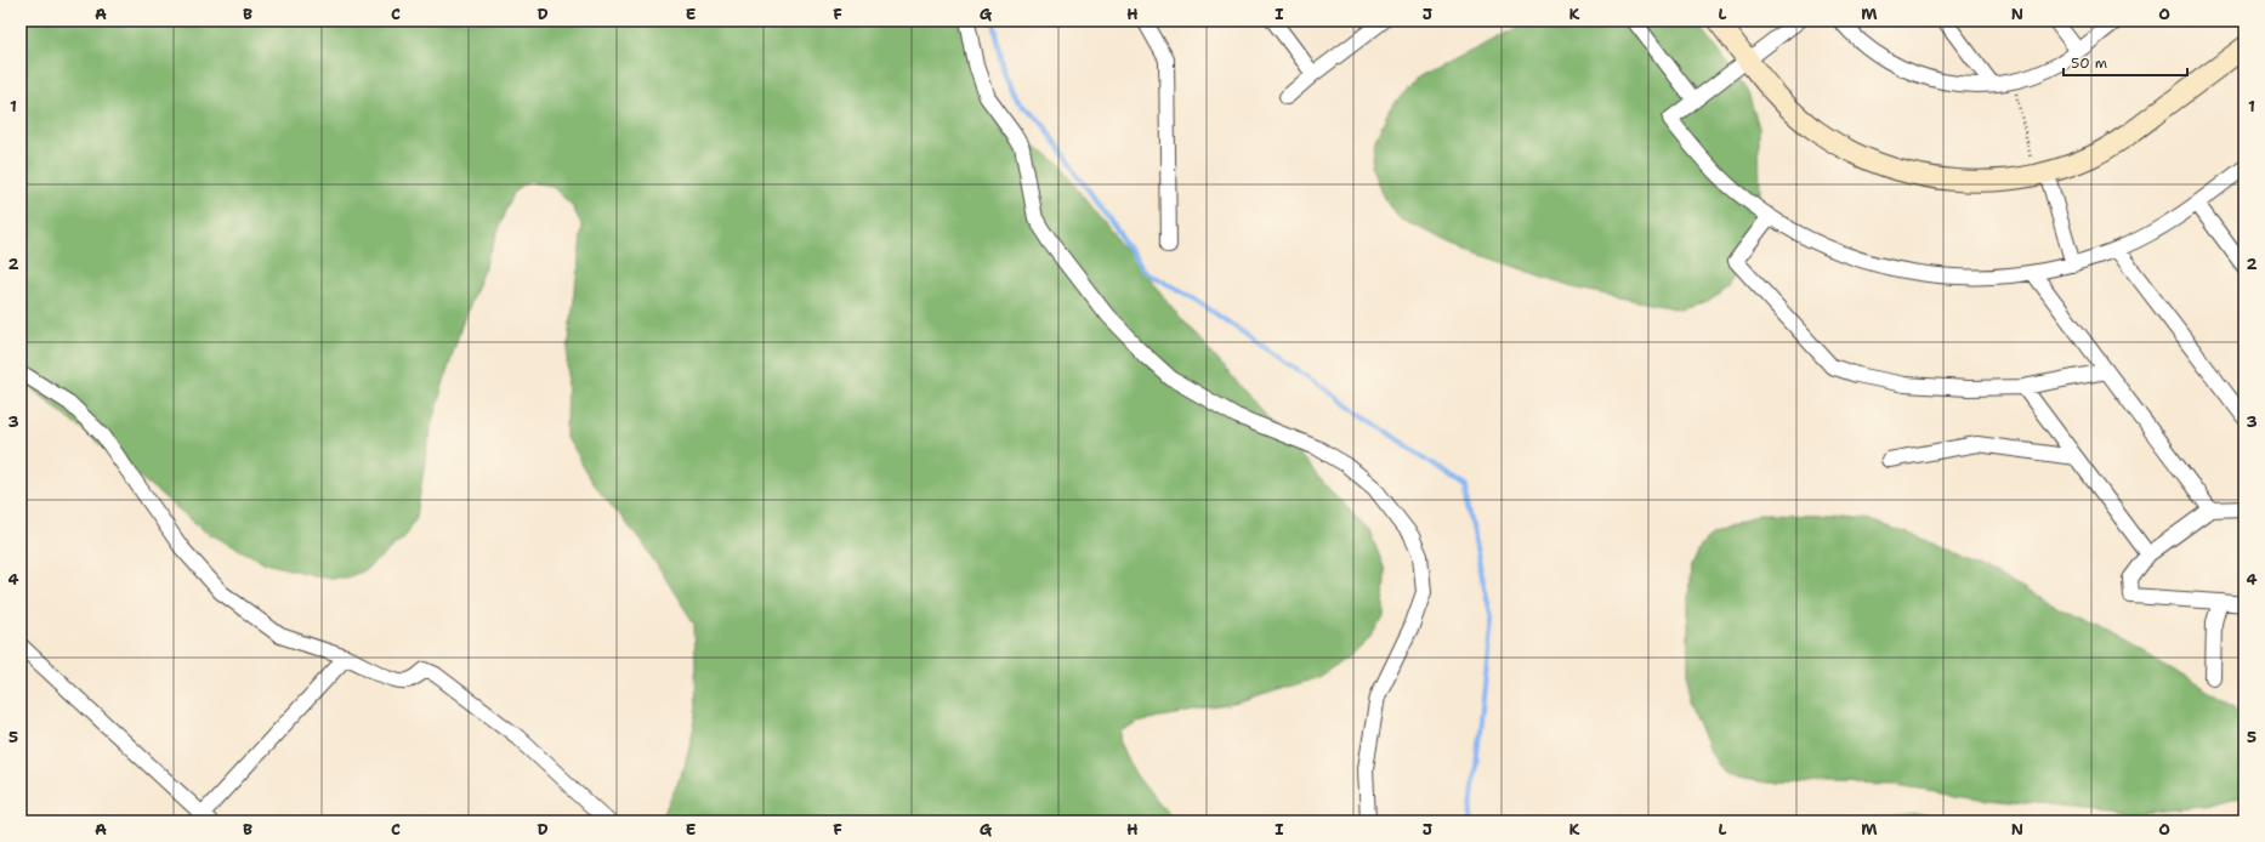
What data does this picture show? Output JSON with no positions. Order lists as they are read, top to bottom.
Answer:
{
  "scale_bar": "50 m",
  "grid": {
    "columns": [
      "A",
      "B",
      "C",
      "D",
      "E",
      "F",
      "G",
      "H",
      "I",
      "J",
      "K",
      "L",
      "M",
      "N",
      "O"
    ],
    "rows": [
      "1",
      "2",
      "3",
      "4",
      "5"
    ]
  }
}
